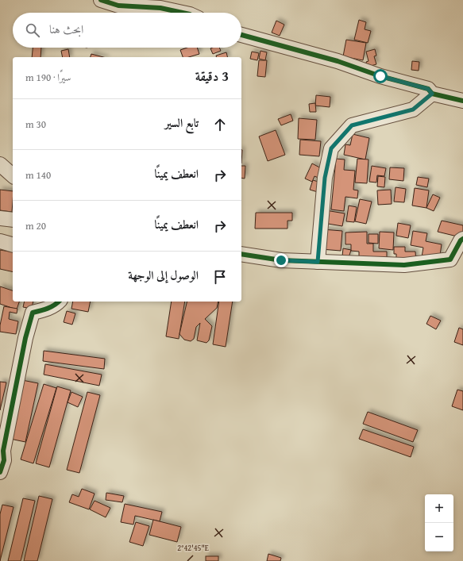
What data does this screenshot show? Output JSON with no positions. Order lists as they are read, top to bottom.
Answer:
{
  "page": {
    "search": "ابحث هنا",
    "heading": ["3 دقيقة", "سيرًا · 190 m"],
    "list": [
      ["تابع السير", "30 m"],
      ["انعطف يمينًا", "140 m"],
      ["انعطف يمينًا", "20 m"],
      "الوصول إلى الوجهة"
    ],
    "map_buttons": ["+", "−"]
  },
  "coordinates": ["2°42'45\"E"]
}
